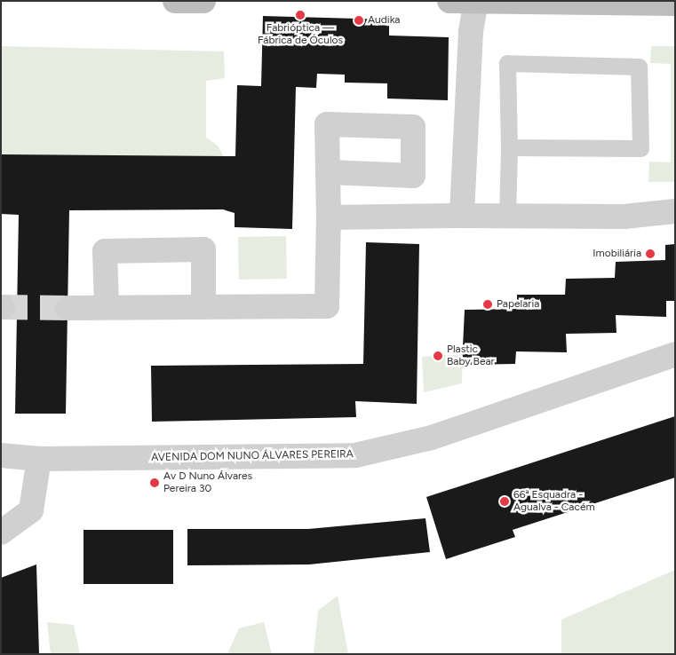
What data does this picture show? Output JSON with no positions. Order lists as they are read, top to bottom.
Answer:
{
  "streets": {
    "street": ["AVENIDA DOM NUNO ÁLVARES PEREIRA"]
  },
  "places": [
    "Fabrióptica — Fábrica de Óculos",
    "Audika",
    "Imobiliária",
    "Papelaria",
    "Plastic Baby Bear",
    "Av D Nuno Álvares Pereira 30",
    "66ª Esquadra - Agualva - Cacém"
  ]
}
